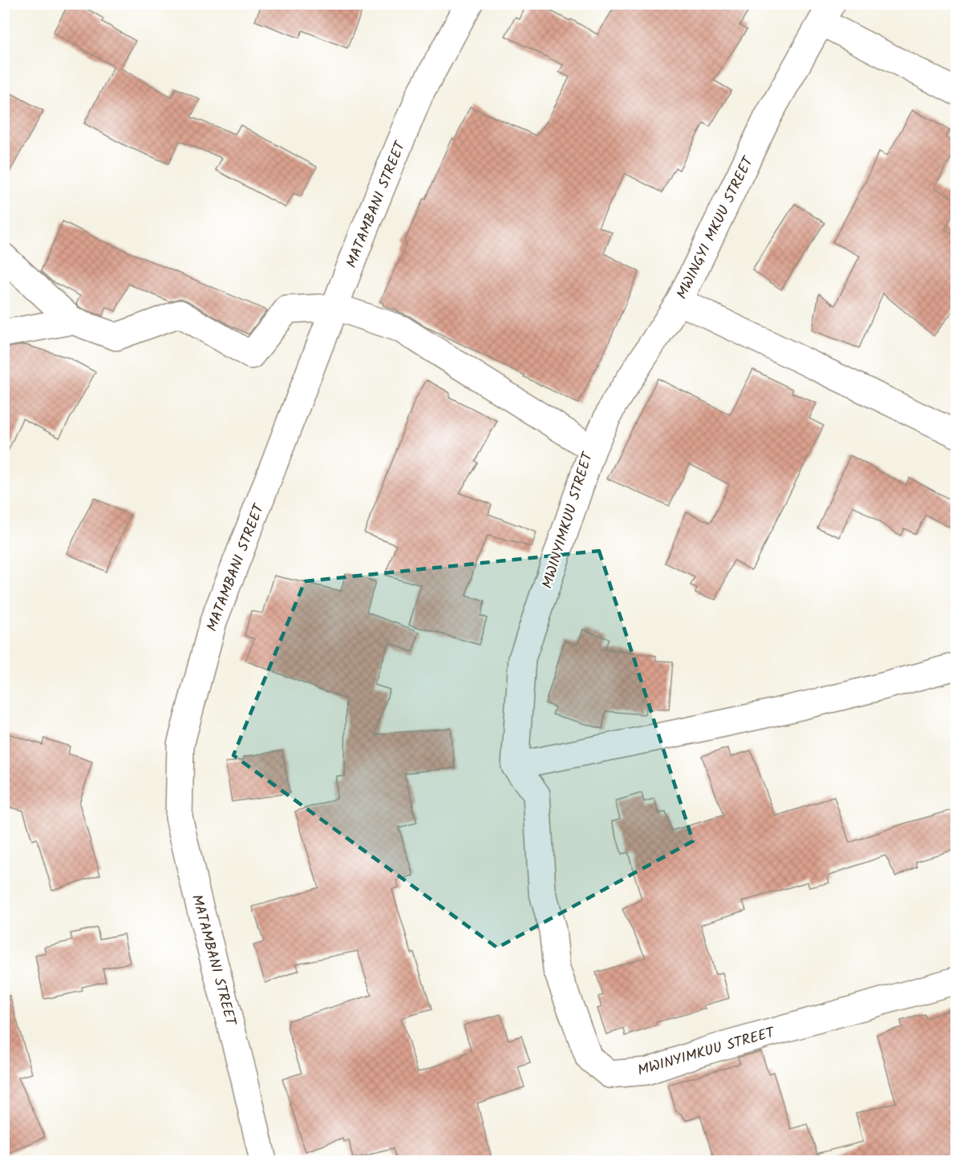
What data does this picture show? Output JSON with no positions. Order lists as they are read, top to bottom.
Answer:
{
  "streets": {
    "street": ["MATAMBANI STREET", "MWINGYI MKUU STREET", "MWINYIMKUU STREET"]
  },
  "crossings": [
    ["MATAMBANI STREET", "MWINYIMKUU STREET"],
    ["MWINGYI MKUU STREET", "MWINYIMKUU STREET"]
  ]
}
